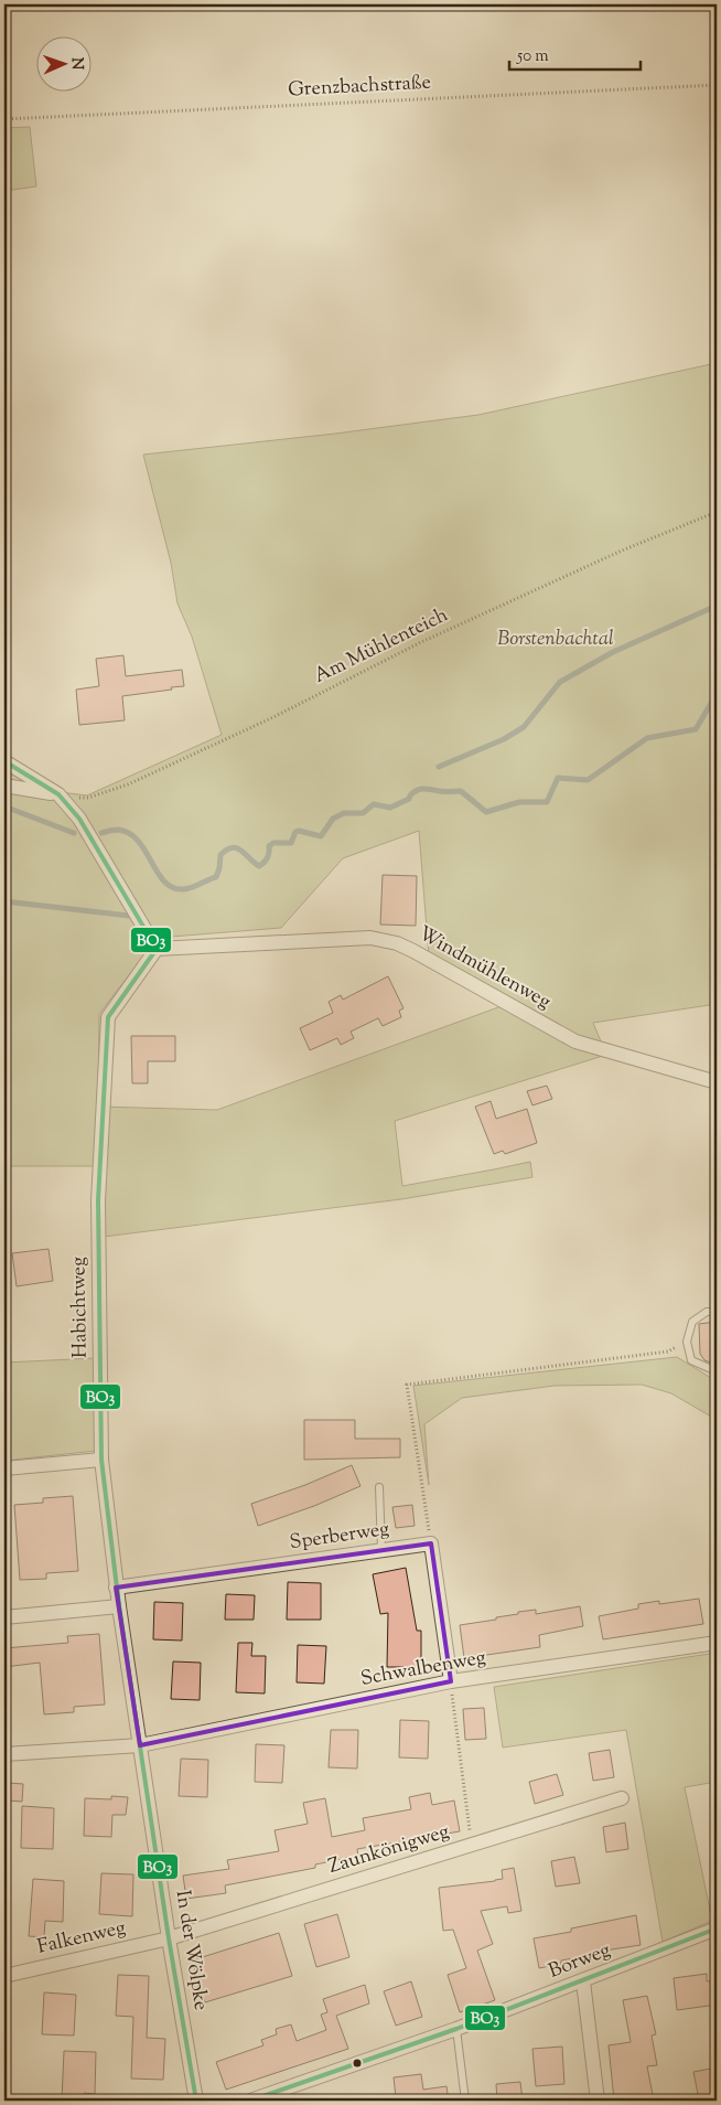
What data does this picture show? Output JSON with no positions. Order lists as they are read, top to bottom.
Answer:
{
  "streets": {
    "street": [
      "Windmühlenweg",
      "Habichtweg",
      "Sperberweg",
      "Schwalbenweg",
      "Zaunkönigweg",
      "Falkenweg",
      "In der Wölpke",
      "Borweg"
    ],
    "path": ["Grenzbachstraße", "Am Mühlenteich"]
  },
  "crossings": [
    ["Windmühlenweg", "Habichtweg"],
    ["Habichtweg", "Sperberweg"],
    ["Habichtweg", "Schwalbenweg"],
    ["Habichtweg", "In der Wölpke"],
    ["Schwalbenweg", "In der Wölpke"],
    ["Zaunkönigweg", "Falkenweg"],
    ["Zaunkönigweg", "In der Wölpke"],
    ["Falkenweg", "In der Wölpke"]
  ],
  "parks": ["Borstenbachtal"],
  "lines": ["transit line BO3"],
  "scale_bar": "50 m",
  "north": "right"
}
